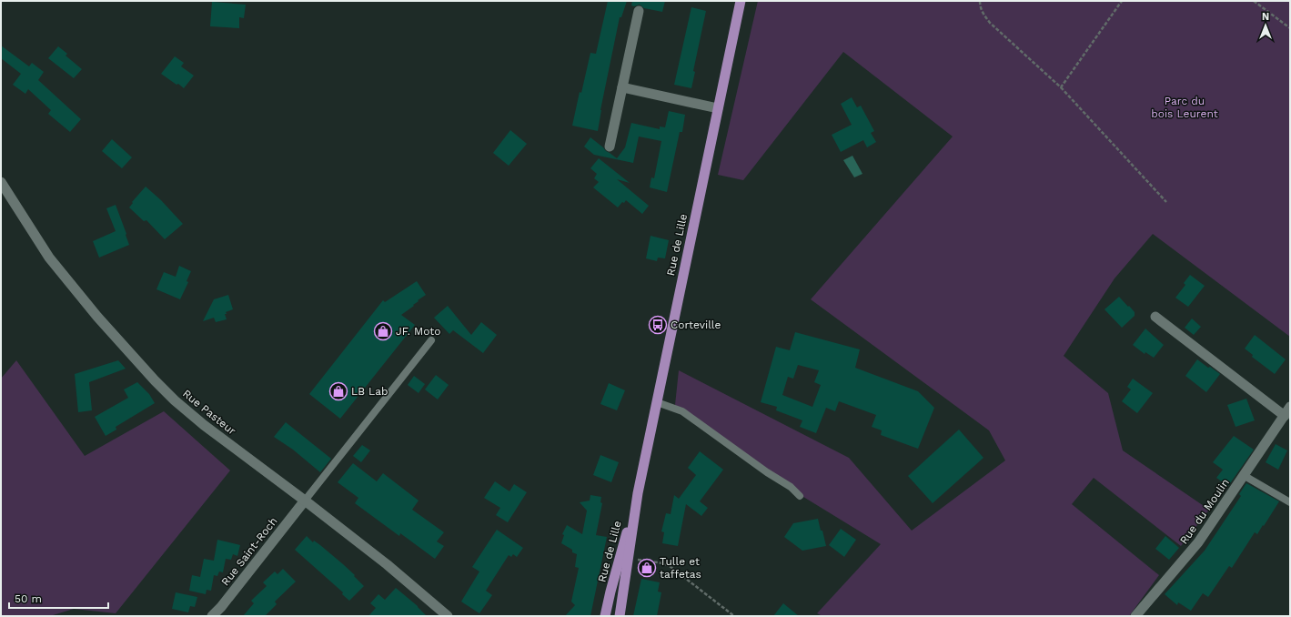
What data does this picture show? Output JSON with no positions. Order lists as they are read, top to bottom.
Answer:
{
  "streets": {
    "main road": ["Rue de Lille"],
    "street": ["Rue Pasteur", "Rue du Moulin", "Rue Saint-Roch"]
  },
  "crossings": [
    ["Rue Pasteur", "Rue Saint-Roch"]
  ],
  "parks": ["Parc du bois Leurent"],
  "places": {
    "bus stop": ["Corteville"],
    "shop": ["JF. Moto", "LB Lab", "Tulle et taffetas"]
  },
  "scale_bar": "50 m",
  "north": "top"
}
